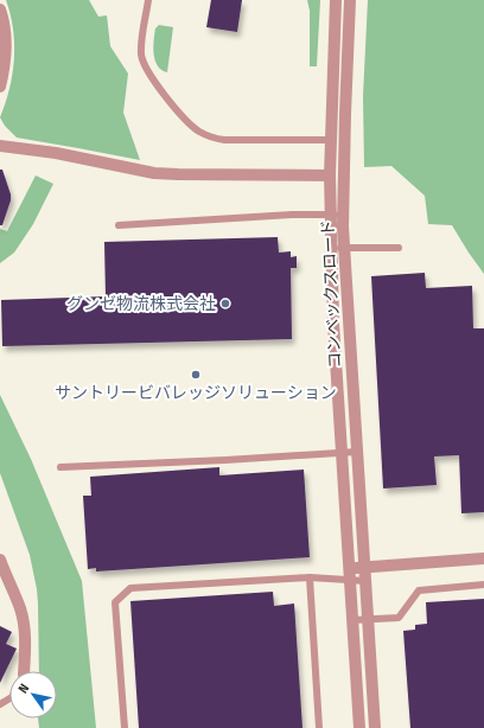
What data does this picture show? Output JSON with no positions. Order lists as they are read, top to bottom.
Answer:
{
  "streets": {
    "street": ["コンベックスロード"]
  },
  "places": ["グンゼ物流株式会社", "サントリービバレッジソリューション"],
  "north": "top left"
}
